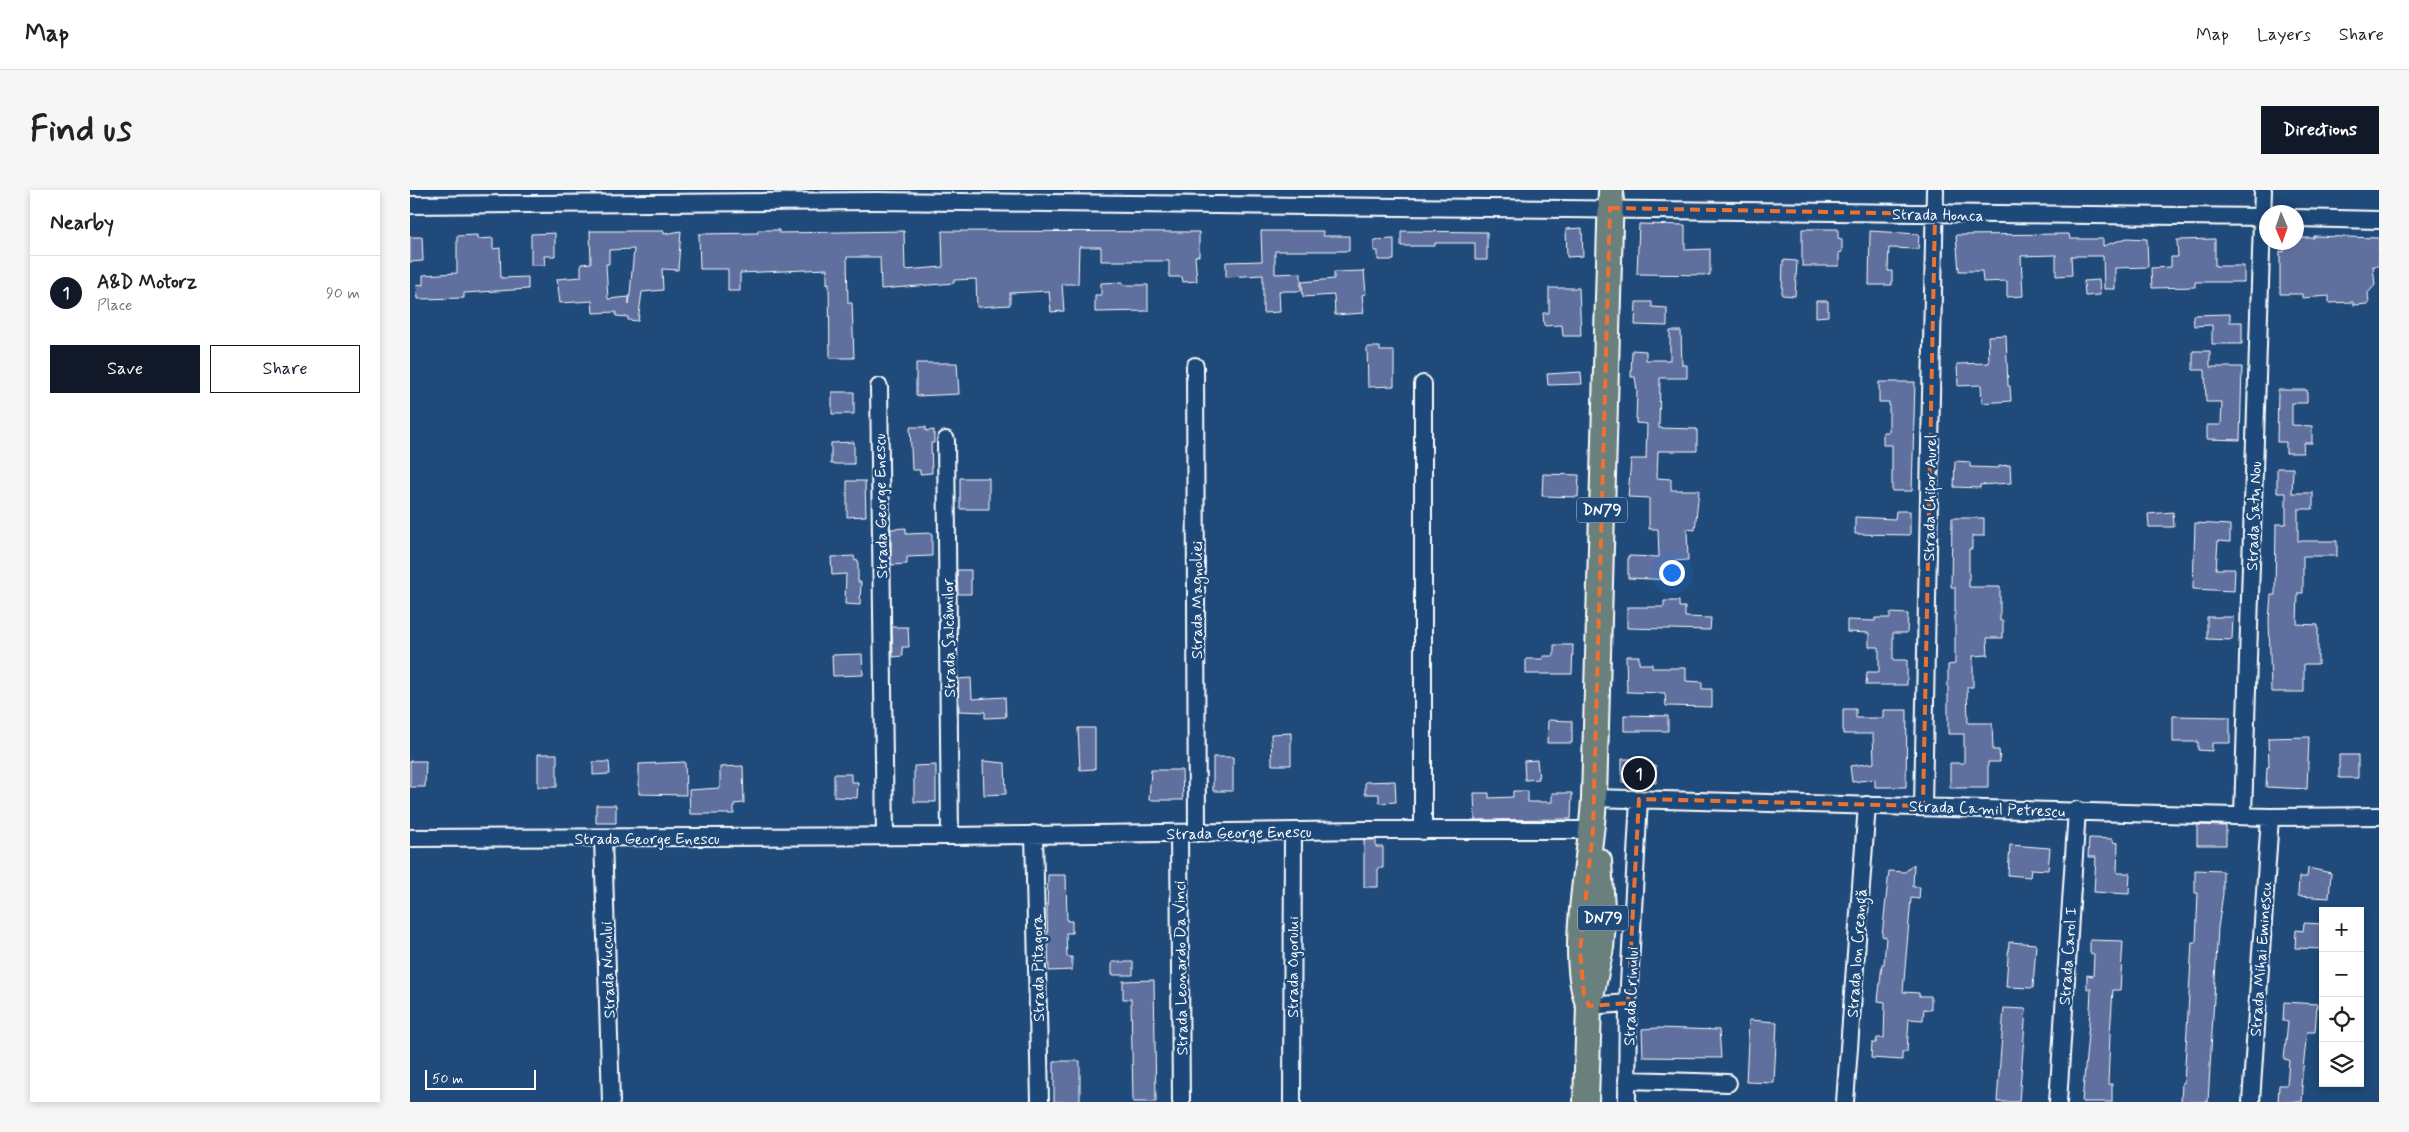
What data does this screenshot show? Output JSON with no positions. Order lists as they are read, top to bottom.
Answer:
{
  "streets": {
    "highway": ["DN79"],
    "street": [
      "Strada Honca",
      "Strada Chifor Aurel",
      "Strada George Enescu",
      "Strada Satu Nou",
      "Strada Magnoliei",
      "Strada Salcâmilor",
      "Strada Camil Petrescu",
      "Strada Ion Creangă",
      "Strada Carol I",
      "Strada Mihai Eminescu",
      "Strada Ogorului",
      "Strada Pitagora",
      "Strada Leonardo Da Vinci",
      "Strada Nucului",
      "Strada Crinului"
    ]
  },
  "crossings": [
    ["Strada Honca", "Strada Chifor Aurel"],
    ["Strada Honca", "DN79"],
    ["Strada Chifor Aurel", "Strada Camil Petrescu"],
    ["Strada George Enescu", "DN79"],
    ["Strada George Enescu", "Strada Magnoliei"],
    ["Strada George Enescu", "Strada Salcâmilor"],
    ["Strada George Enescu", "Strada Ogorului"],
    ["Strada George Enescu", "Strada Pitagora"],
    ["Strada George Enescu", "Strada Leonardo Da Vinci"],
    ["Strada George Enescu", "Strada Nucului"],
    ["DN79", "Strada Camil Petrescu"],
    ["Strada Satu Nou", "Strada Camil Petrescu"],
    ["Strada Camil Petrescu", "Strada Ion Creangă"],
    ["Strada Camil Petrescu", "Strada Carol I"],
    ["Strada Camil Petrescu", "Strada Mihai Eminescu"],
    ["Strada Camil Petrescu", "Strada Crinului"]
  ],
  "scale_bar": "50 m",
  "north": "bottom",
  "page": {
    "header": "Map",
    "nav": ["Map", "Layers", "Share"],
    "buttons": [
      "Directions",
      ["Save", "Share"]
    ],
    "title": "Find us",
    "heading": "Nearby",
    "list": [
      {
        "mark": "1",
        "name": "A&D Motorz",
        "note": "Place",
        "value": "90 m"
      }
    ],
    "pins": "1",
    "map_buttons": ["+", "−"],
    "scale": "50 m"
  }
}
